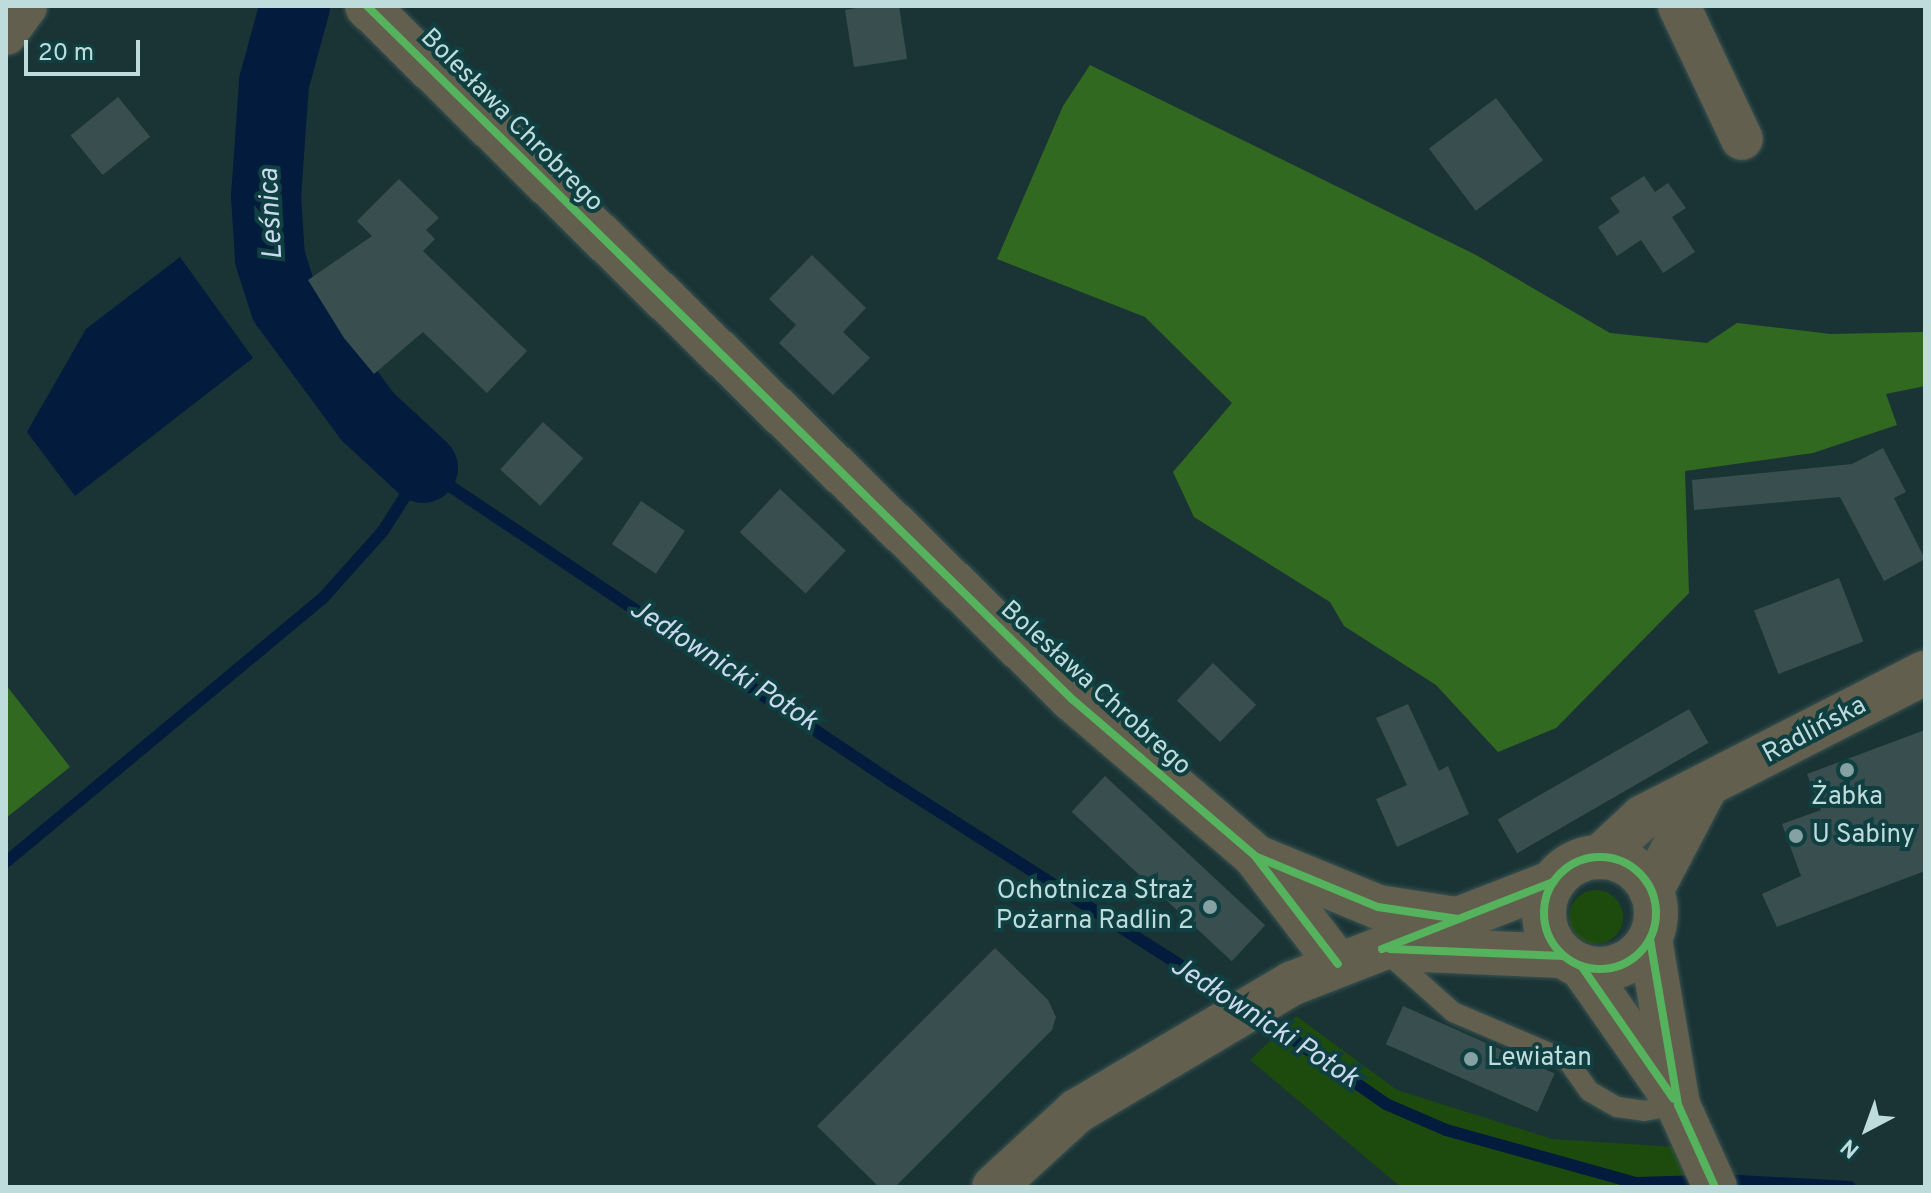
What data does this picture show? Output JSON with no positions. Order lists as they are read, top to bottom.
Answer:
{
  "streets": {
    "street": ["Bolesława Chrobrego", "Radlińska"]
  },
  "water": ["Leśnica", "Jedłownicki Potok"],
  "places": [
    "Żabka",
    "U Sabiny",
    "Ochotnicza Straż Pożarna Radlin 2",
    "Lewiatan"
  ],
  "scale_bar": "20 m",
  "north": "bottom left"
}
